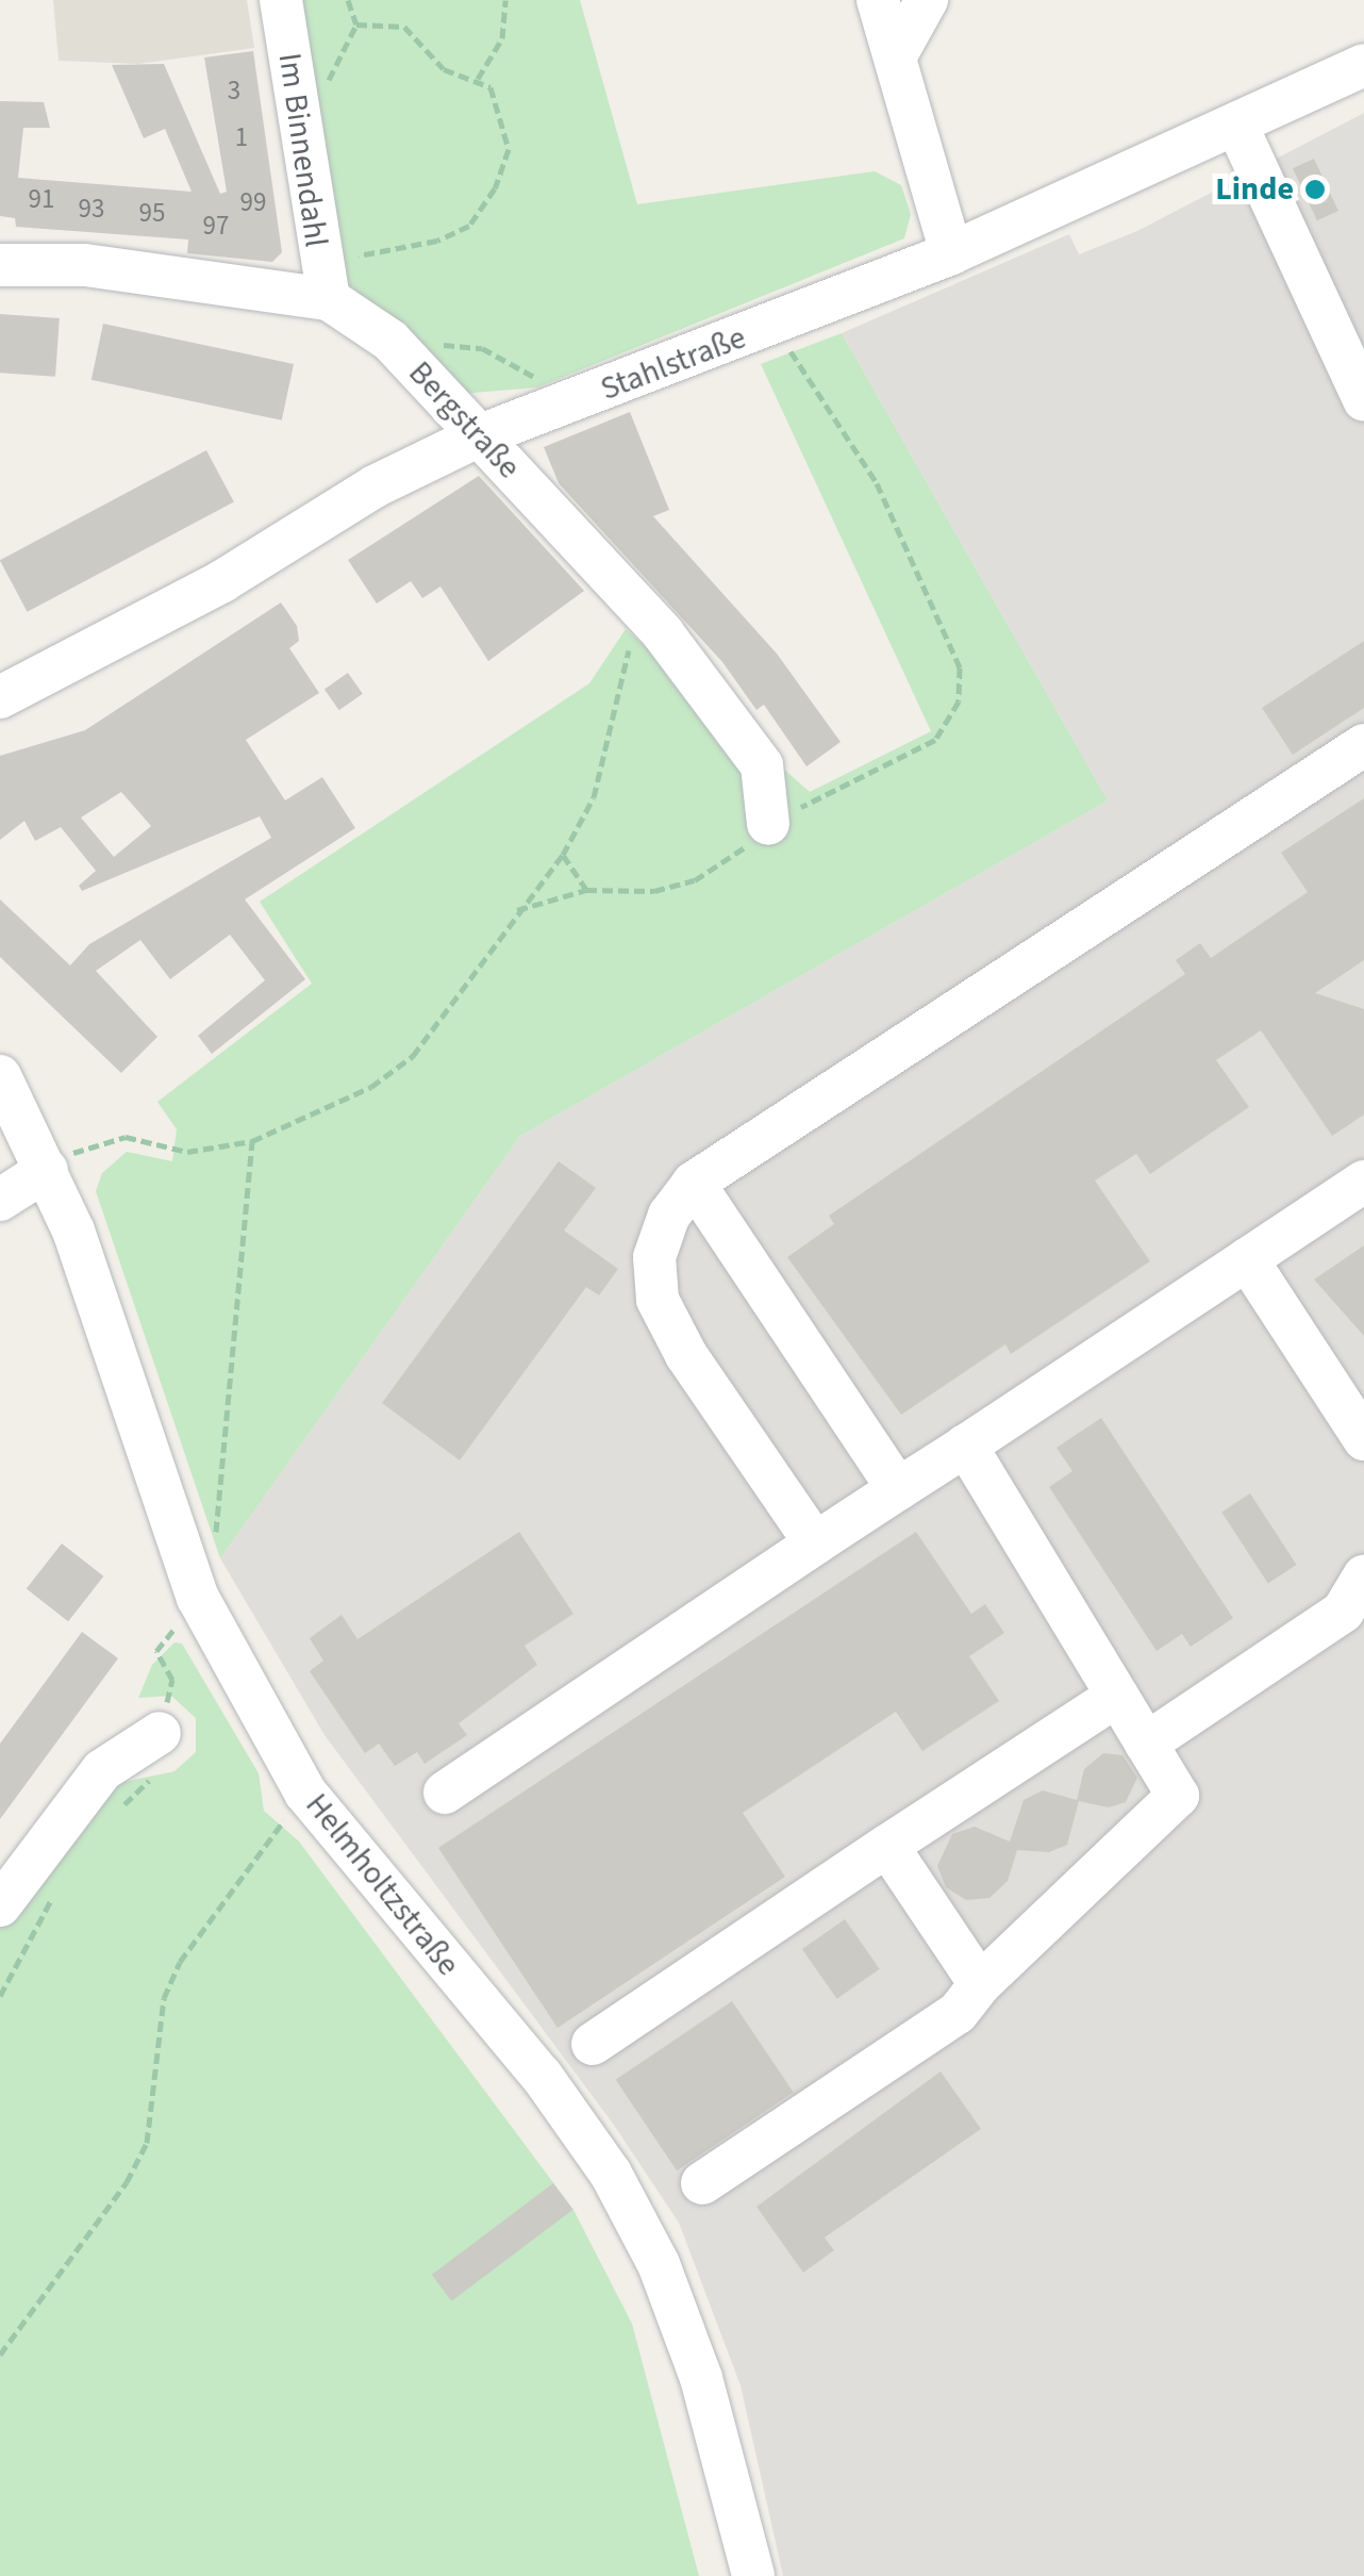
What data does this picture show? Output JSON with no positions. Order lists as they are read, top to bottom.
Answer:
{
  "streets": {
    "street": [
      "Im Binnendahl",
      "Stahlstraße",
      "Bergstraße",
      "Helmholtzstraße"
    ]
  },
  "crossings": [
    ["Im Binnendahl", "Bergstraße"],
    ["Stahlstraße", "Bergstraße"]
  ],
  "places": ["Linde"],
  "house_numbers": [
    "3",
    "1",
    "91",
    "99",
    "93",
    "95",
    "97"
  ]
}
